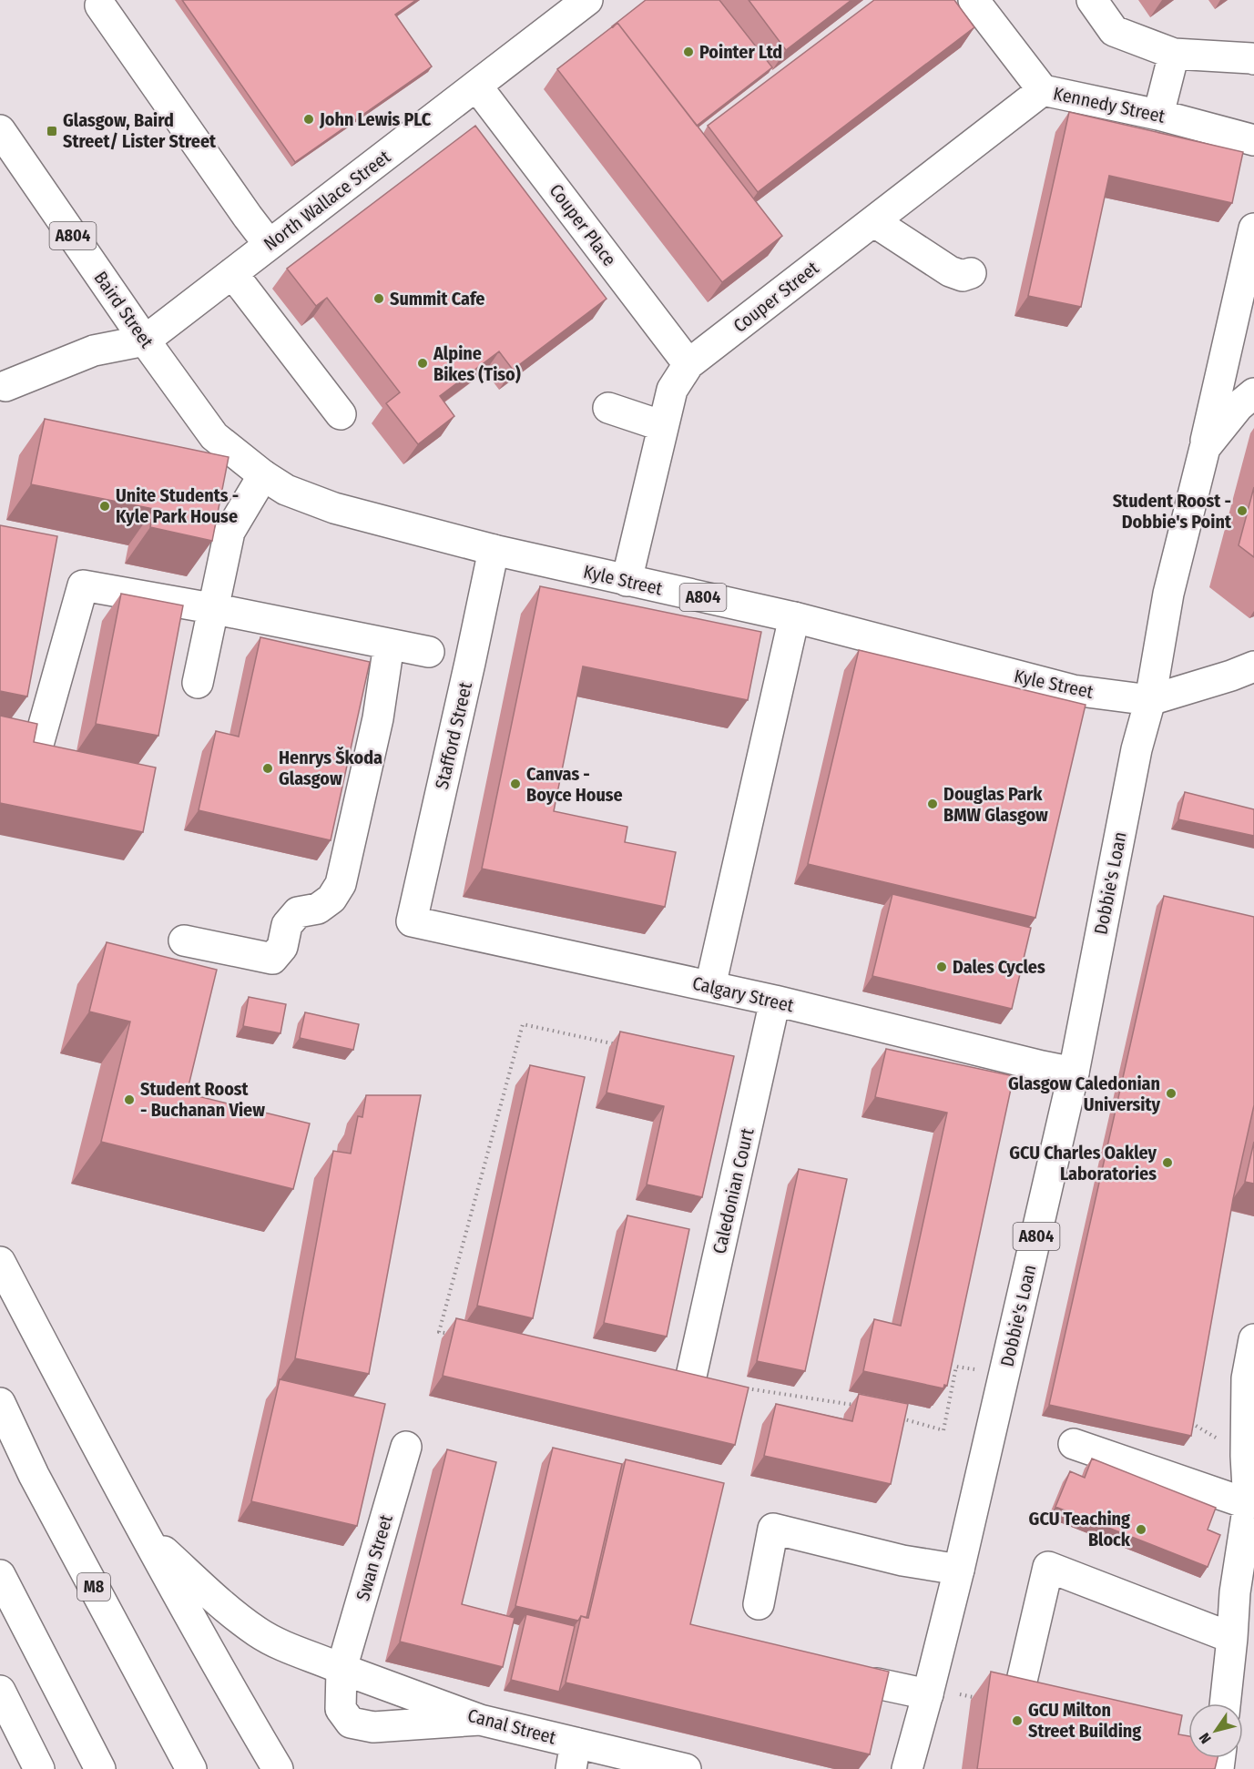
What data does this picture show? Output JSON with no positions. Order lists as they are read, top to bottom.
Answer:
{
  "streets": {
    "main road": [
      "Kennedy Street",
      "North Wallace Street",
      "Couper Place",
      "A804",
      "Couper Street",
      "Baird Street",
      "Kyle Street",
      "Stafford Street",
      "Dobbie's Loan",
      "Calgary Street",
      "Caledonian Court",
      "Swan Street",
      "M8",
      "Canal Street"
    ]
  },
  "crossings": [
    ["Kennedy Street", "Couper Street"],
    ["North Wallace Street", "Couper Place"],
    ["North Wallace Street", "Baird Street"],
    ["Couper Place", "Couper Street"],
    ["Couper Street", "Kyle Street"],
    ["Baird Street", "Kyle Street"],
    ["Kyle Street", "Stafford Street"],
    ["Kyle Street", "Dobbie's Loan"],
    ["Stafford Street", "Calgary Street"],
    ["Dobbie's Loan", "Calgary Street"],
    ["Calgary Street", "Caledonian Court"],
    ["Swan Street", "Canal Street"]
  ],
  "places": {
    "other": [
      "Pointer Ltd",
      "John Lewis PLC",
      "Summit Cafe",
      "Alpine Bikes (Tiso)",
      "Unite Students - Kyle Park House",
      "Student Roost - Dobbie's Point",
      "Henrys Škoda Glasgow",
      "Canvas - Boyce House",
      "Douglas Park BMW Glasgow",
      "Dales Cycles",
      "Glasgow Caledonian University",
      "Student Roost - Buchanan View",
      "GCU Charles Oakley Laboratories",
      "GCU Teaching Block",
      "GCU Milton Street Building"
    ],
    "transit": ["Glasgow, Baird Street/ Lister Street"]
  },
  "north": "bottom left"
}
